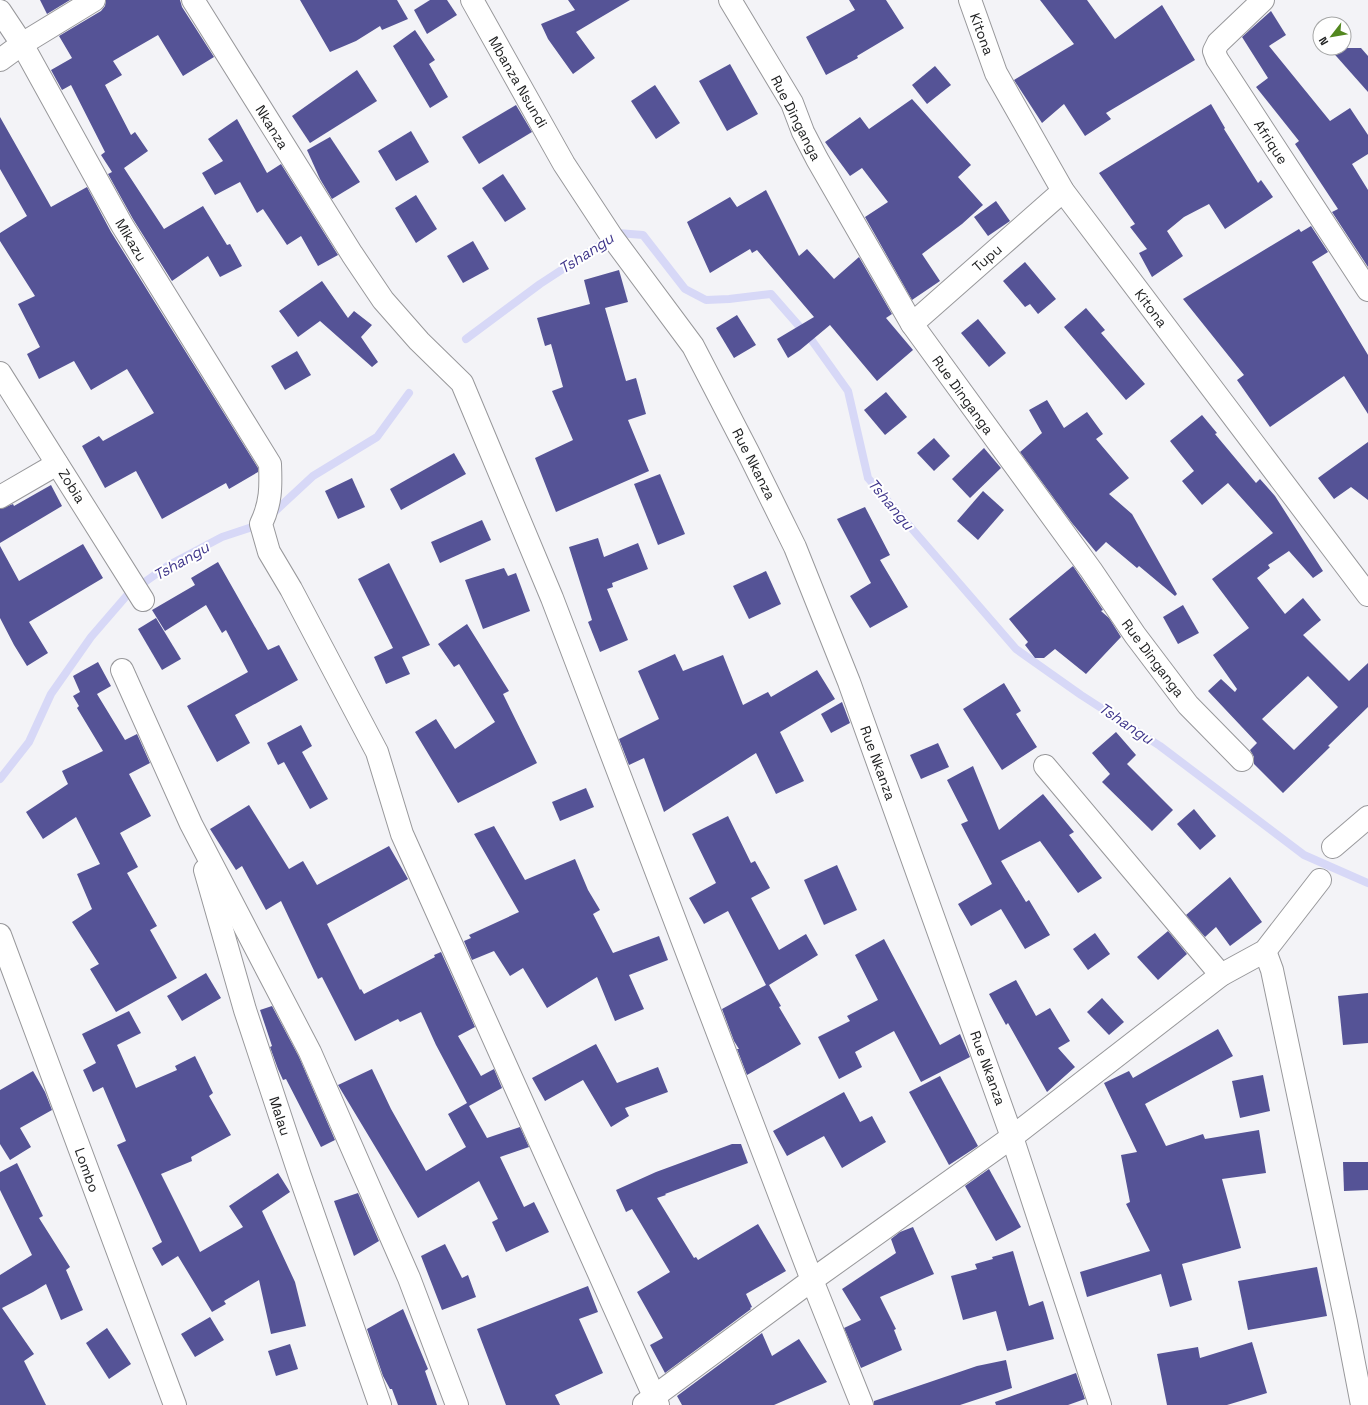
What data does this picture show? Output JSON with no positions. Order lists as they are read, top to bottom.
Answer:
{
  "streets": {
    "street": [
      "Kitona",
      "Mbanza Nsundi",
      "Rue Dinganga",
      "Nkanza",
      "Afrique",
      "Mikazu",
      "Tupu",
      "Rue Nkanza",
      "Zobia",
      "Malau",
      "Lombo"
    ]
  },
  "crossings": [
    ["Kitona", "Tupu"],
    ["Mbanza Nsundi", "Rue Nkanza"],
    ["Rue Dinganga", "Tupu"]
  ],
  "water": ["Tshangu"],
  "north": "bottom left"
}
